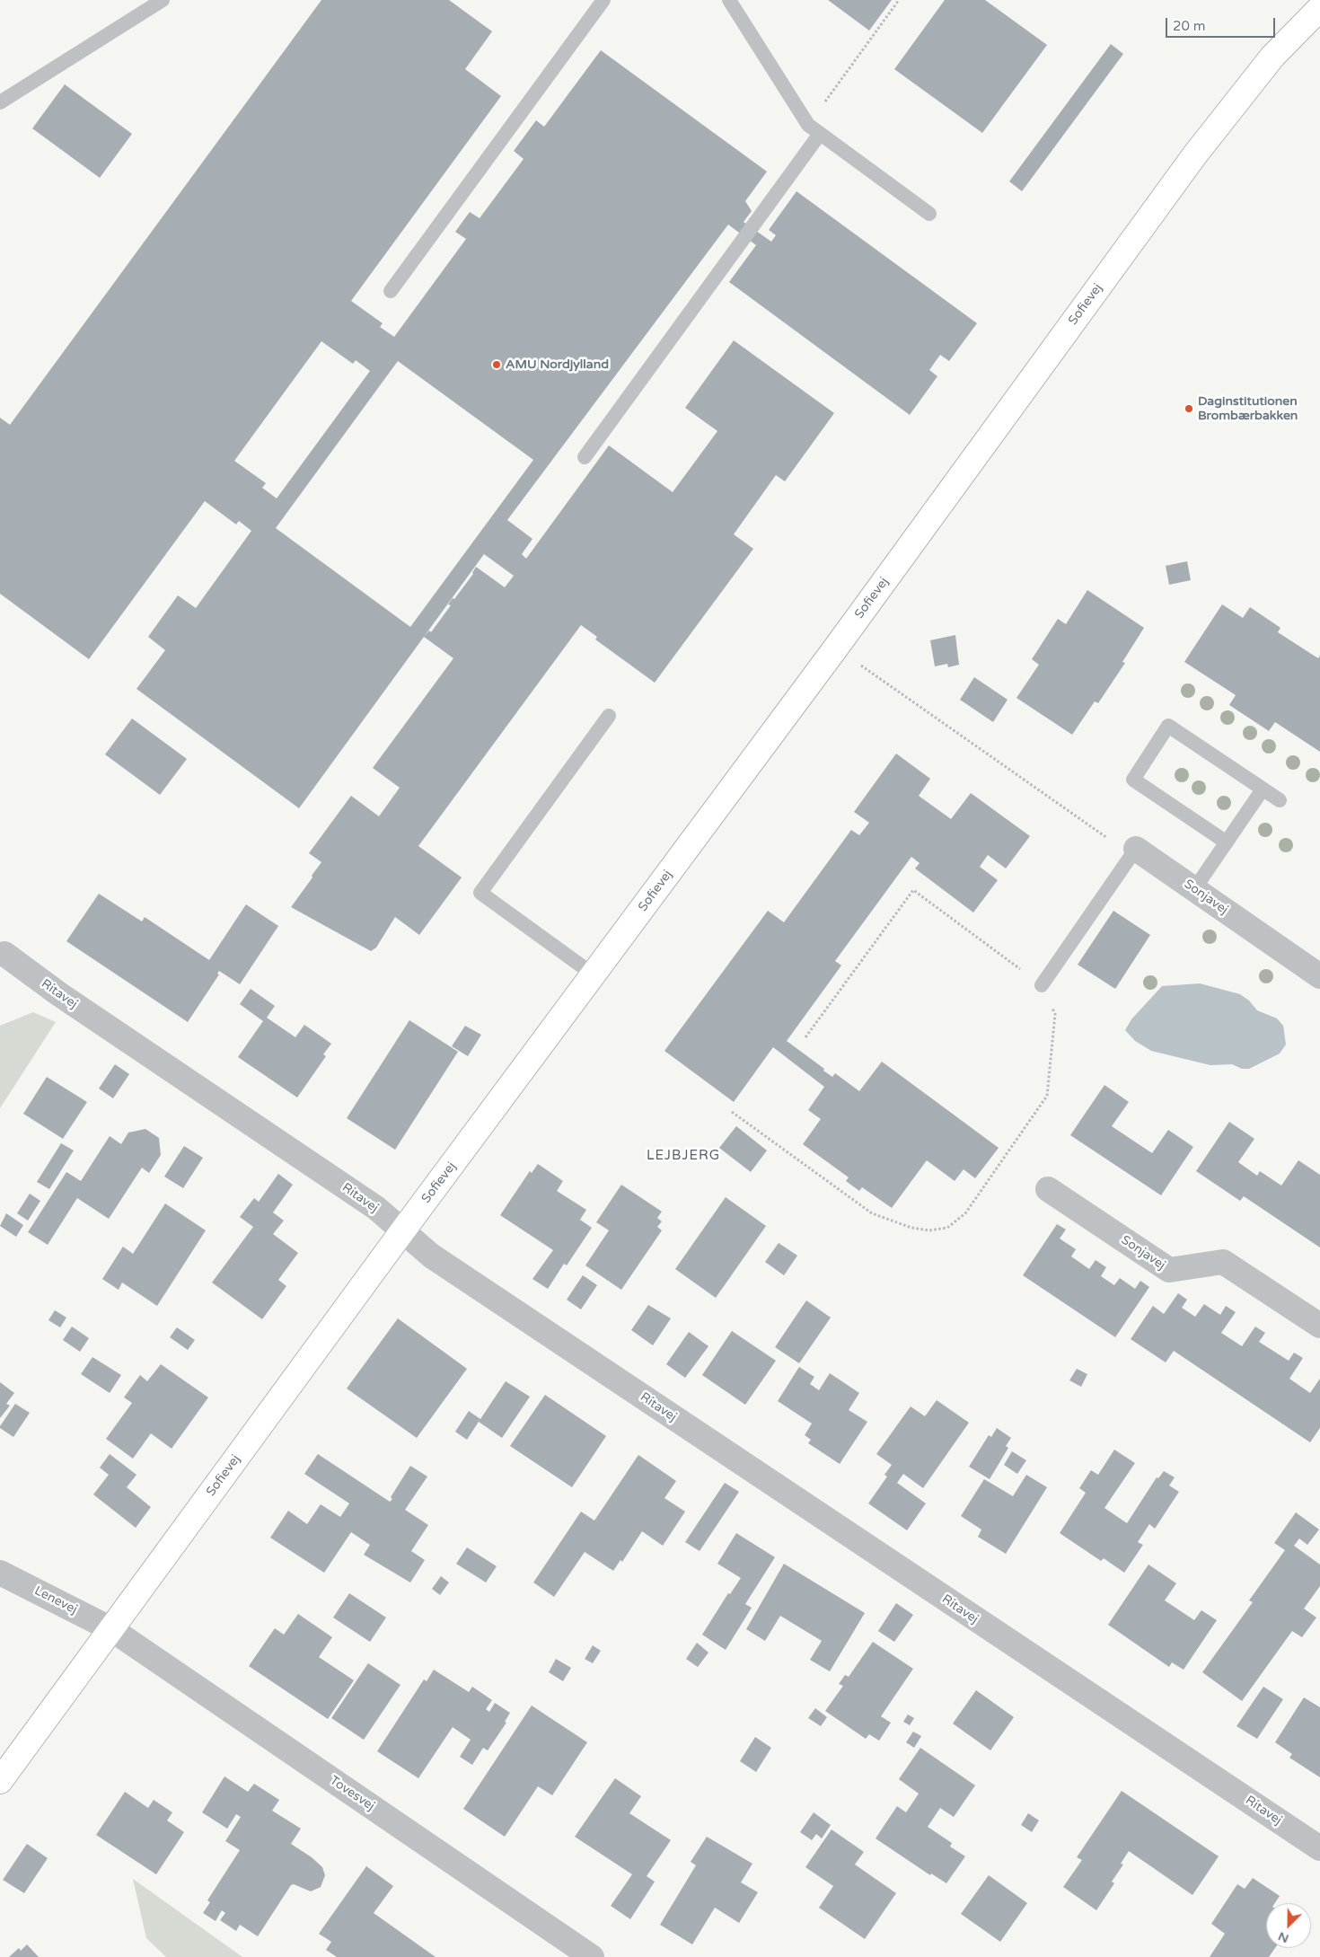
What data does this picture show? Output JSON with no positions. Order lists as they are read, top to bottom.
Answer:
{
  "streets": {
    "street": [
      "Sofievej",
      "Sonjavej",
      "Ritavej",
      "Lenevej",
      "Tovesvej"
    ]
  },
  "crossings": [
    ["Sofievej", "Ritavej"],
    ["Sofievej", "Lenevej"],
    ["Sofievej", "Tovesvej"],
    ["Lenevej", "Tovesvej"]
  ],
  "districts": ["LEJBJERG"],
  "places": ["AMU Nordjylland", "Daginstitutionen Brombærbakken"],
  "scale_bar": "20 m",
  "north": "bottom left"
}
